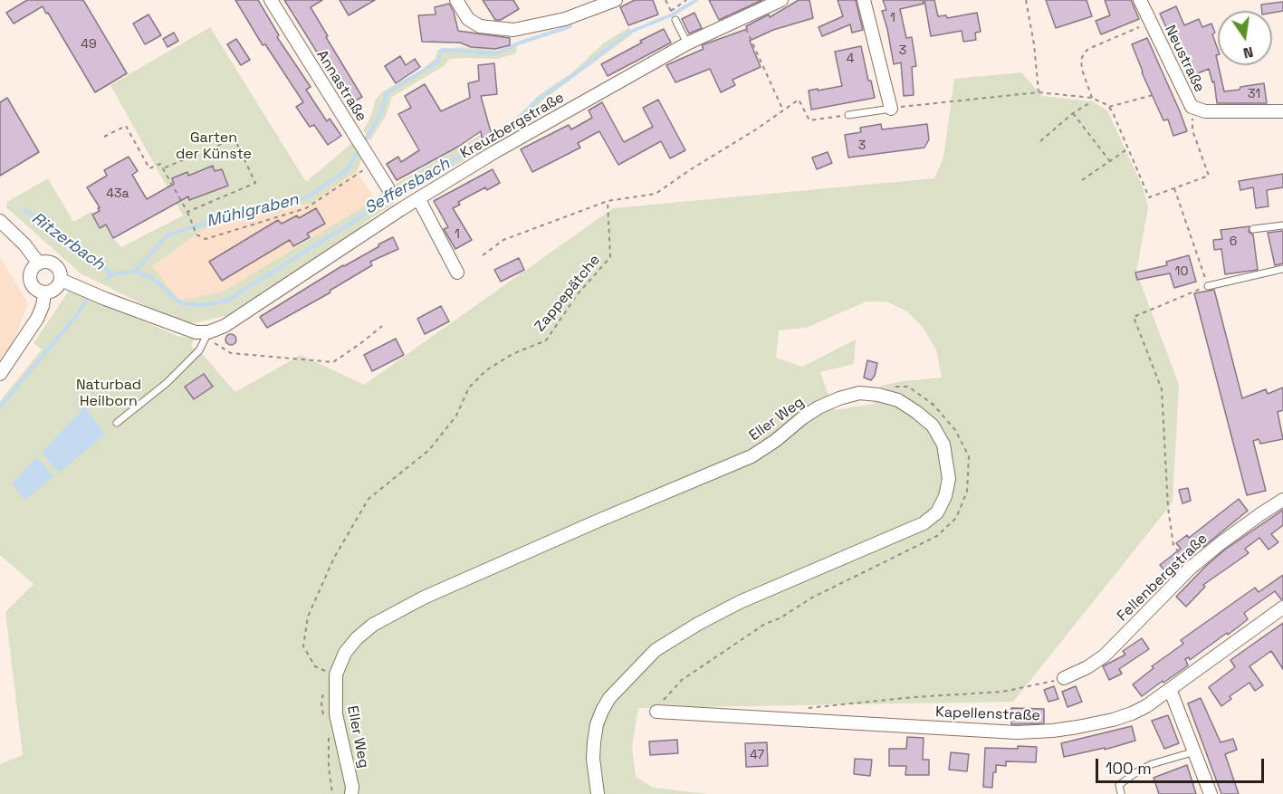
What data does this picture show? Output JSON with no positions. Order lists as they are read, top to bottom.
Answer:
{
  "streets": {
    "street": [
      "Neustraße",
      "Annastraße",
      "Kreuzbergstraße",
      "Eller Weg",
      "Fellenbergstraße",
      "Kapellenstraße"
    ],
    "path": ["Zappepätche"]
  },
  "crossings": [
    ["Zappepätche", "Eller Weg"]
  ],
  "water": ["Seffersbach", "Mühlgraben", "Ritzerbach"],
  "parks": ["Garten der Künste", "Naturbad Heilborn"],
  "house_numbers": [
    "1",
    "49",
    "3",
    "4",
    "31",
    "3",
    "43a",
    "1",
    "6",
    "10",
    "47"
  ],
  "scale_bar": "100 m",
  "north": "bottom"
}
